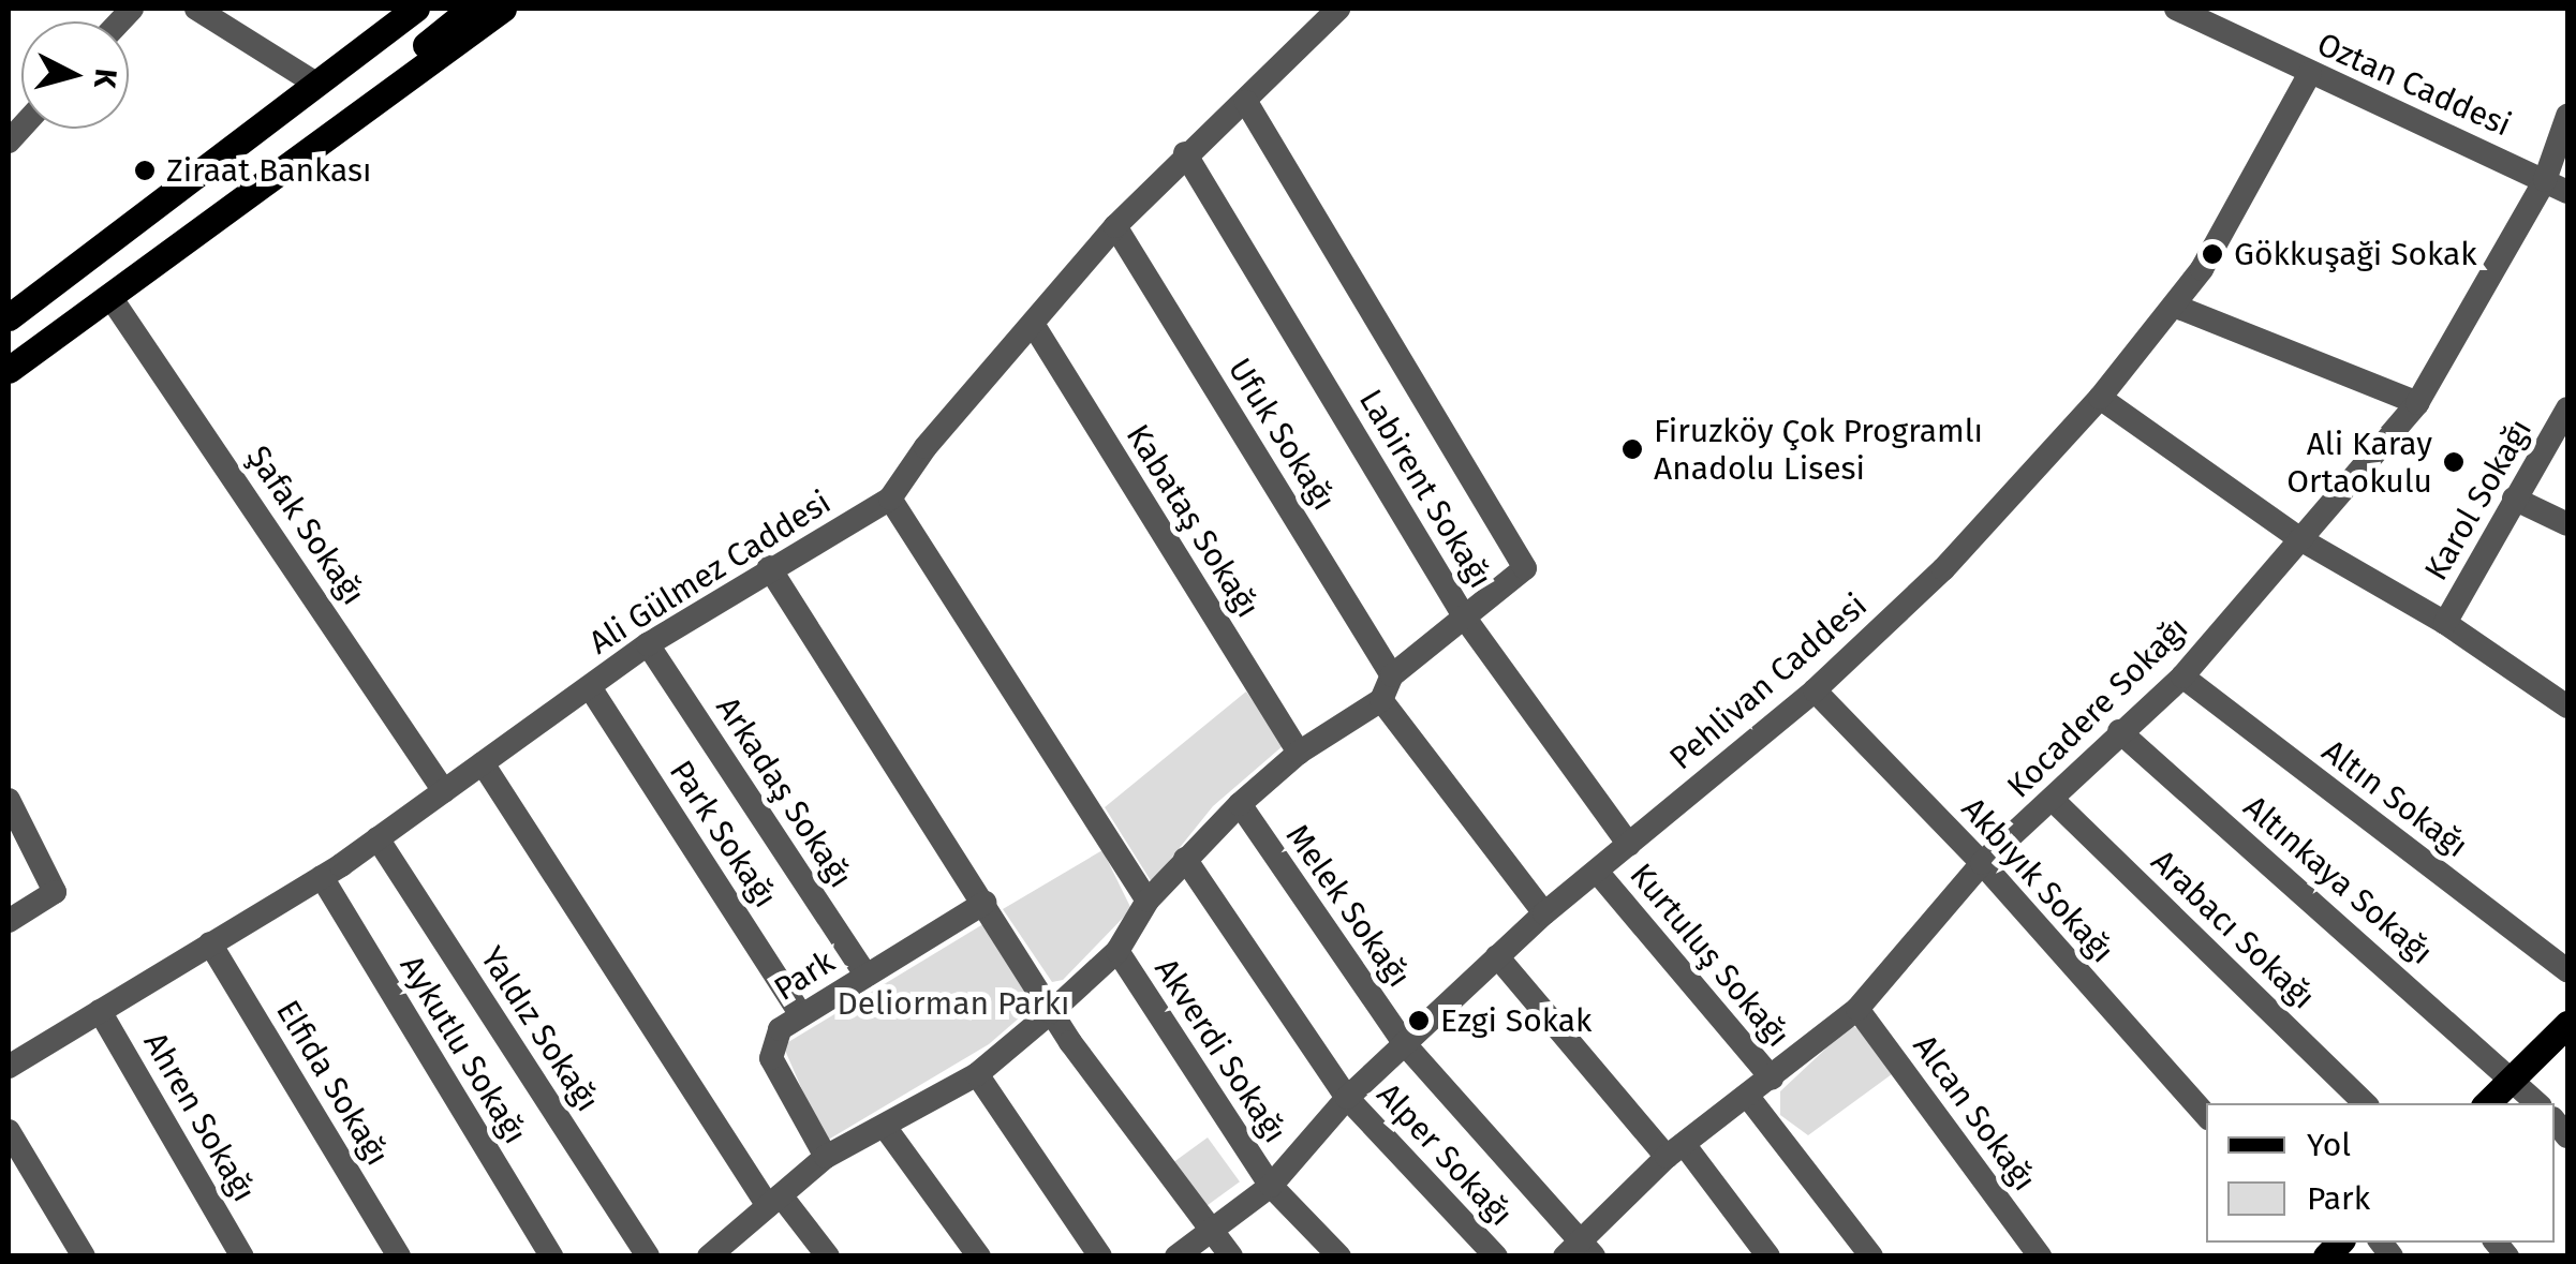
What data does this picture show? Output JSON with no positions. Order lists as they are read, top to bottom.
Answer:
{
  "streets": {
    "street": [
      "Oztan Caddesi",
      "Ufuk Sokağı",
      "Labirent Sokağı",
      "Karol Sokağı",
      "Kabataş Sokağı",
      "Şafak Sokağı",
      "Ali Gülmez Caddesi",
      "Pehlivan Caddesi",
      "Kocadere Sokağı",
      "Arkadaş Sokağı",
      "Altın Sokağı",
      "Park Sokağı",
      "Akbıyık Sokağı",
      "Altınkaya Sokağı",
      "Melek Sokağı",
      "Arabacı Sokağı",
      "Kurtuluş Sokağı",
      "Park",
      "Yaldız Sokağı",
      "Aykutlu Sokağı",
      "Akverdi Sokağı",
      "Elfida Sokağı",
      "Alcan Sokağı",
      "Ahren Sokağı",
      "Alper Sokağı"
    ]
  },
  "crossings": [
    ["Oztan Caddesi", "Pehlivan Caddesi"],
    ["Oztan Caddesi", "Kocadere Sokağı"],
    ["Ufuk Sokağı", "Ali Gülmez Caddesi"],
    ["Labirent Sokağı", "Ali Gülmez Caddesi"],
    ["Labirent Sokağı", "Pehlivan Caddesi"],
    ["Kabataş Sokağı", "Ali Gülmez Caddesi"],
    ["Şafak Sokağı", "Ali Gülmez Caddesi"],
    ["Ali Gülmez Caddesi", "Arkadaş Sokağı"],
    ["Ali Gülmez Caddesi", "Park Sokağı"],
    ["Ali Gülmez Caddesi", "Yaldız Sokağı"],
    ["Ali Gülmez Caddesi", "Aykutlu Sokağı"],
    ["Ali Gülmez Caddesi", "Elfida Sokağı"],
    ["Ali Gülmez Caddesi", "Ahren Sokağı"],
    ["Pehlivan Caddesi", "Akbıyık Sokağı"],
    ["Pehlivan Caddesi", "Melek Sokağı"],
    ["Pehlivan Caddesi", "Kurtuluş Sokağı"],
    ["Pehlivan Caddesi", "Akverdi Sokağı"],
    ["Pehlivan Caddesi", "Alper Sokağı"],
    ["Kocadere Sokağı", "Altın Sokağı"],
    ["Kocadere Sokağı", "Akbıyık Sokağı"],
    ["Kocadere Sokağı", "Altınkaya Sokağı"],
    ["Kocadere Sokağı", "Melek Sokağı"],
    ["Kocadere Sokağı", "Arabacı Sokağı"],
    ["Kocadere Sokağı", "Kurtuluş Sokağı"],
    ["Kocadere Sokağı", "Alcan Sokağı"],
    ["Arkadaş Sokağı", "Park"],
    ["Park Sokağı", "Park"]
  ],
  "parks": ["Deliorman Parkı"],
  "places": [
    "Ziraat Bankası",
    "Gökkuşaği Sokak",
    "Firuzköy Çok Programlı Anadolu Lisesi",
    "Ali Karay Ortaokulu",
    "Ezgi Sokak"
  ],
  "legend": ["Yol", "Park"],
  "north": "right"
}
